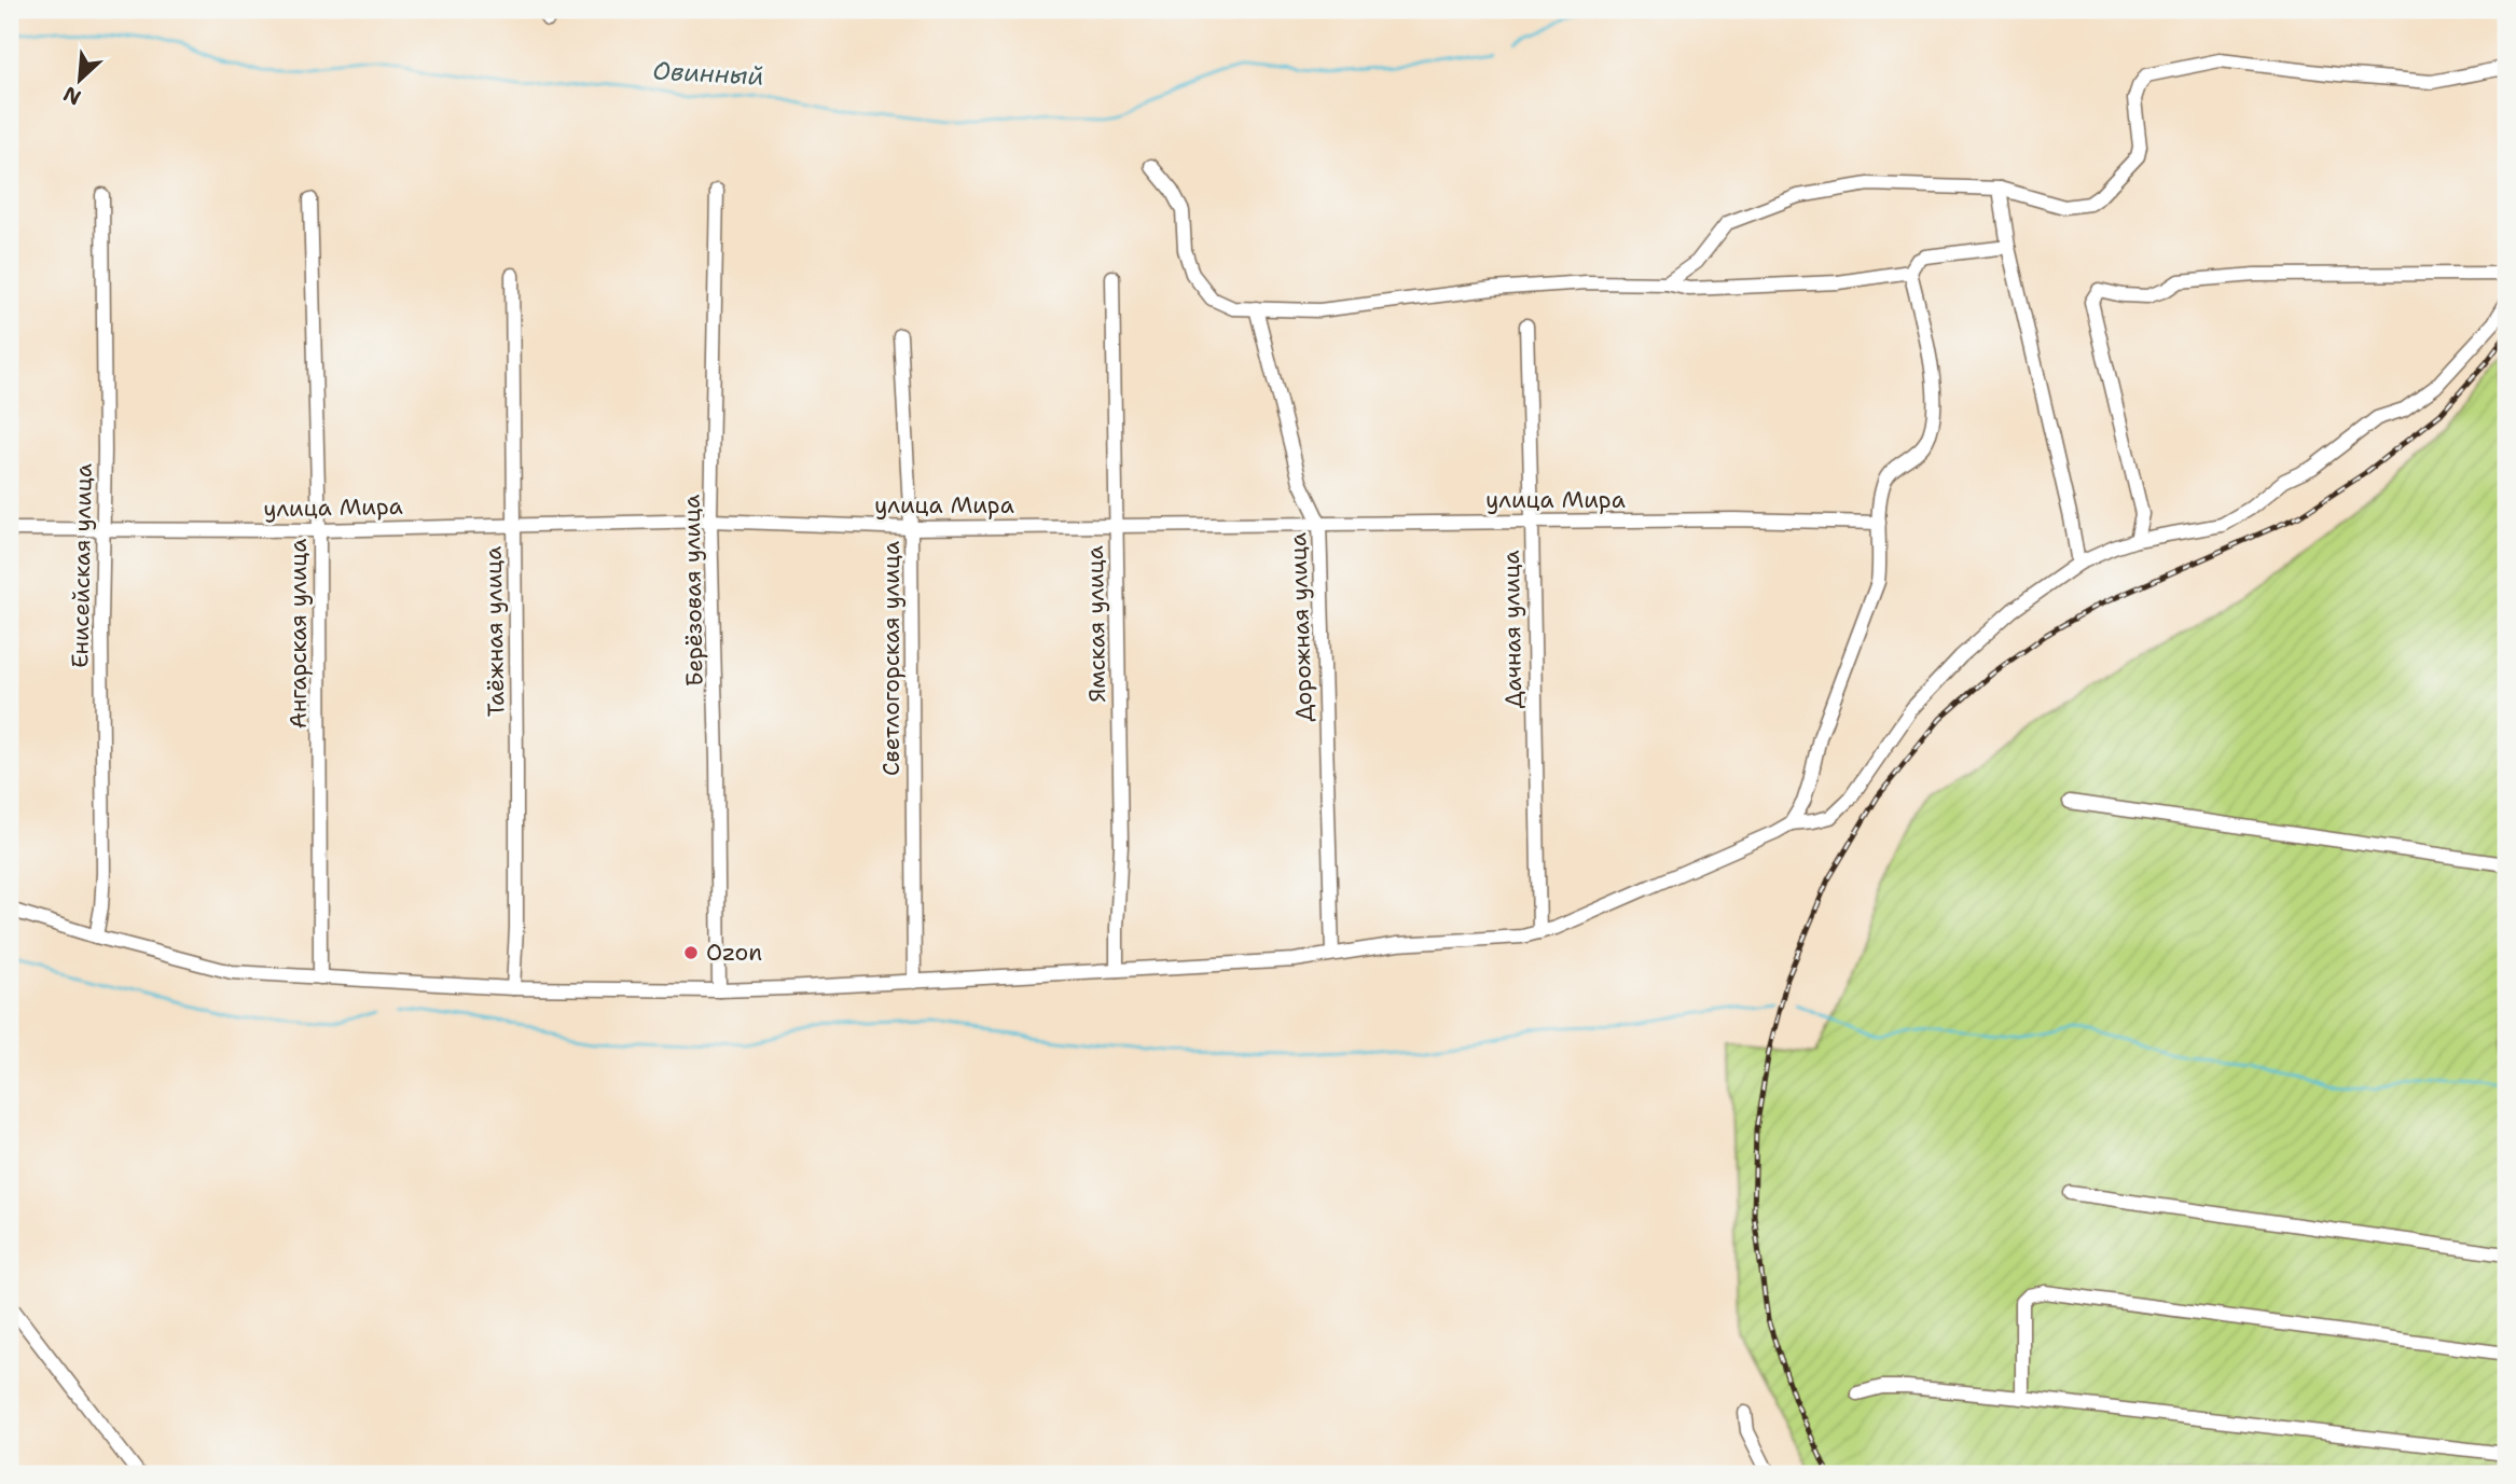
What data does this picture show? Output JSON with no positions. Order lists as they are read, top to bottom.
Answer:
{
  "streets": {
    "street": [
      "улица Мира",
      "Енисейская улица",
      "Берёзовая улица",
      "Ямская улица",
      "Дорожная улица",
      "Дачная улица",
      "Таёжная улица",
      "Ангарская улица",
      "Светлогорская улица"
    ]
  },
  "crossings": [
    ["улица Мира", "Енисейская улица"],
    ["улица Мира", "Берёзовая улица"],
    ["улица Мира", "Ямская улица"],
    ["улица Мира", "Дорожная улица"],
    ["улица Мира", "Дачная улица"],
    ["улица Мира", "Таёжная улица"],
    ["улица Мира", "Ангарская улица"],
    ["улица Мира", "Светлогорская улица"]
  ],
  "water": ["Овинный"],
  "places": ["Ozon"],
  "north": "bottom left"
}
